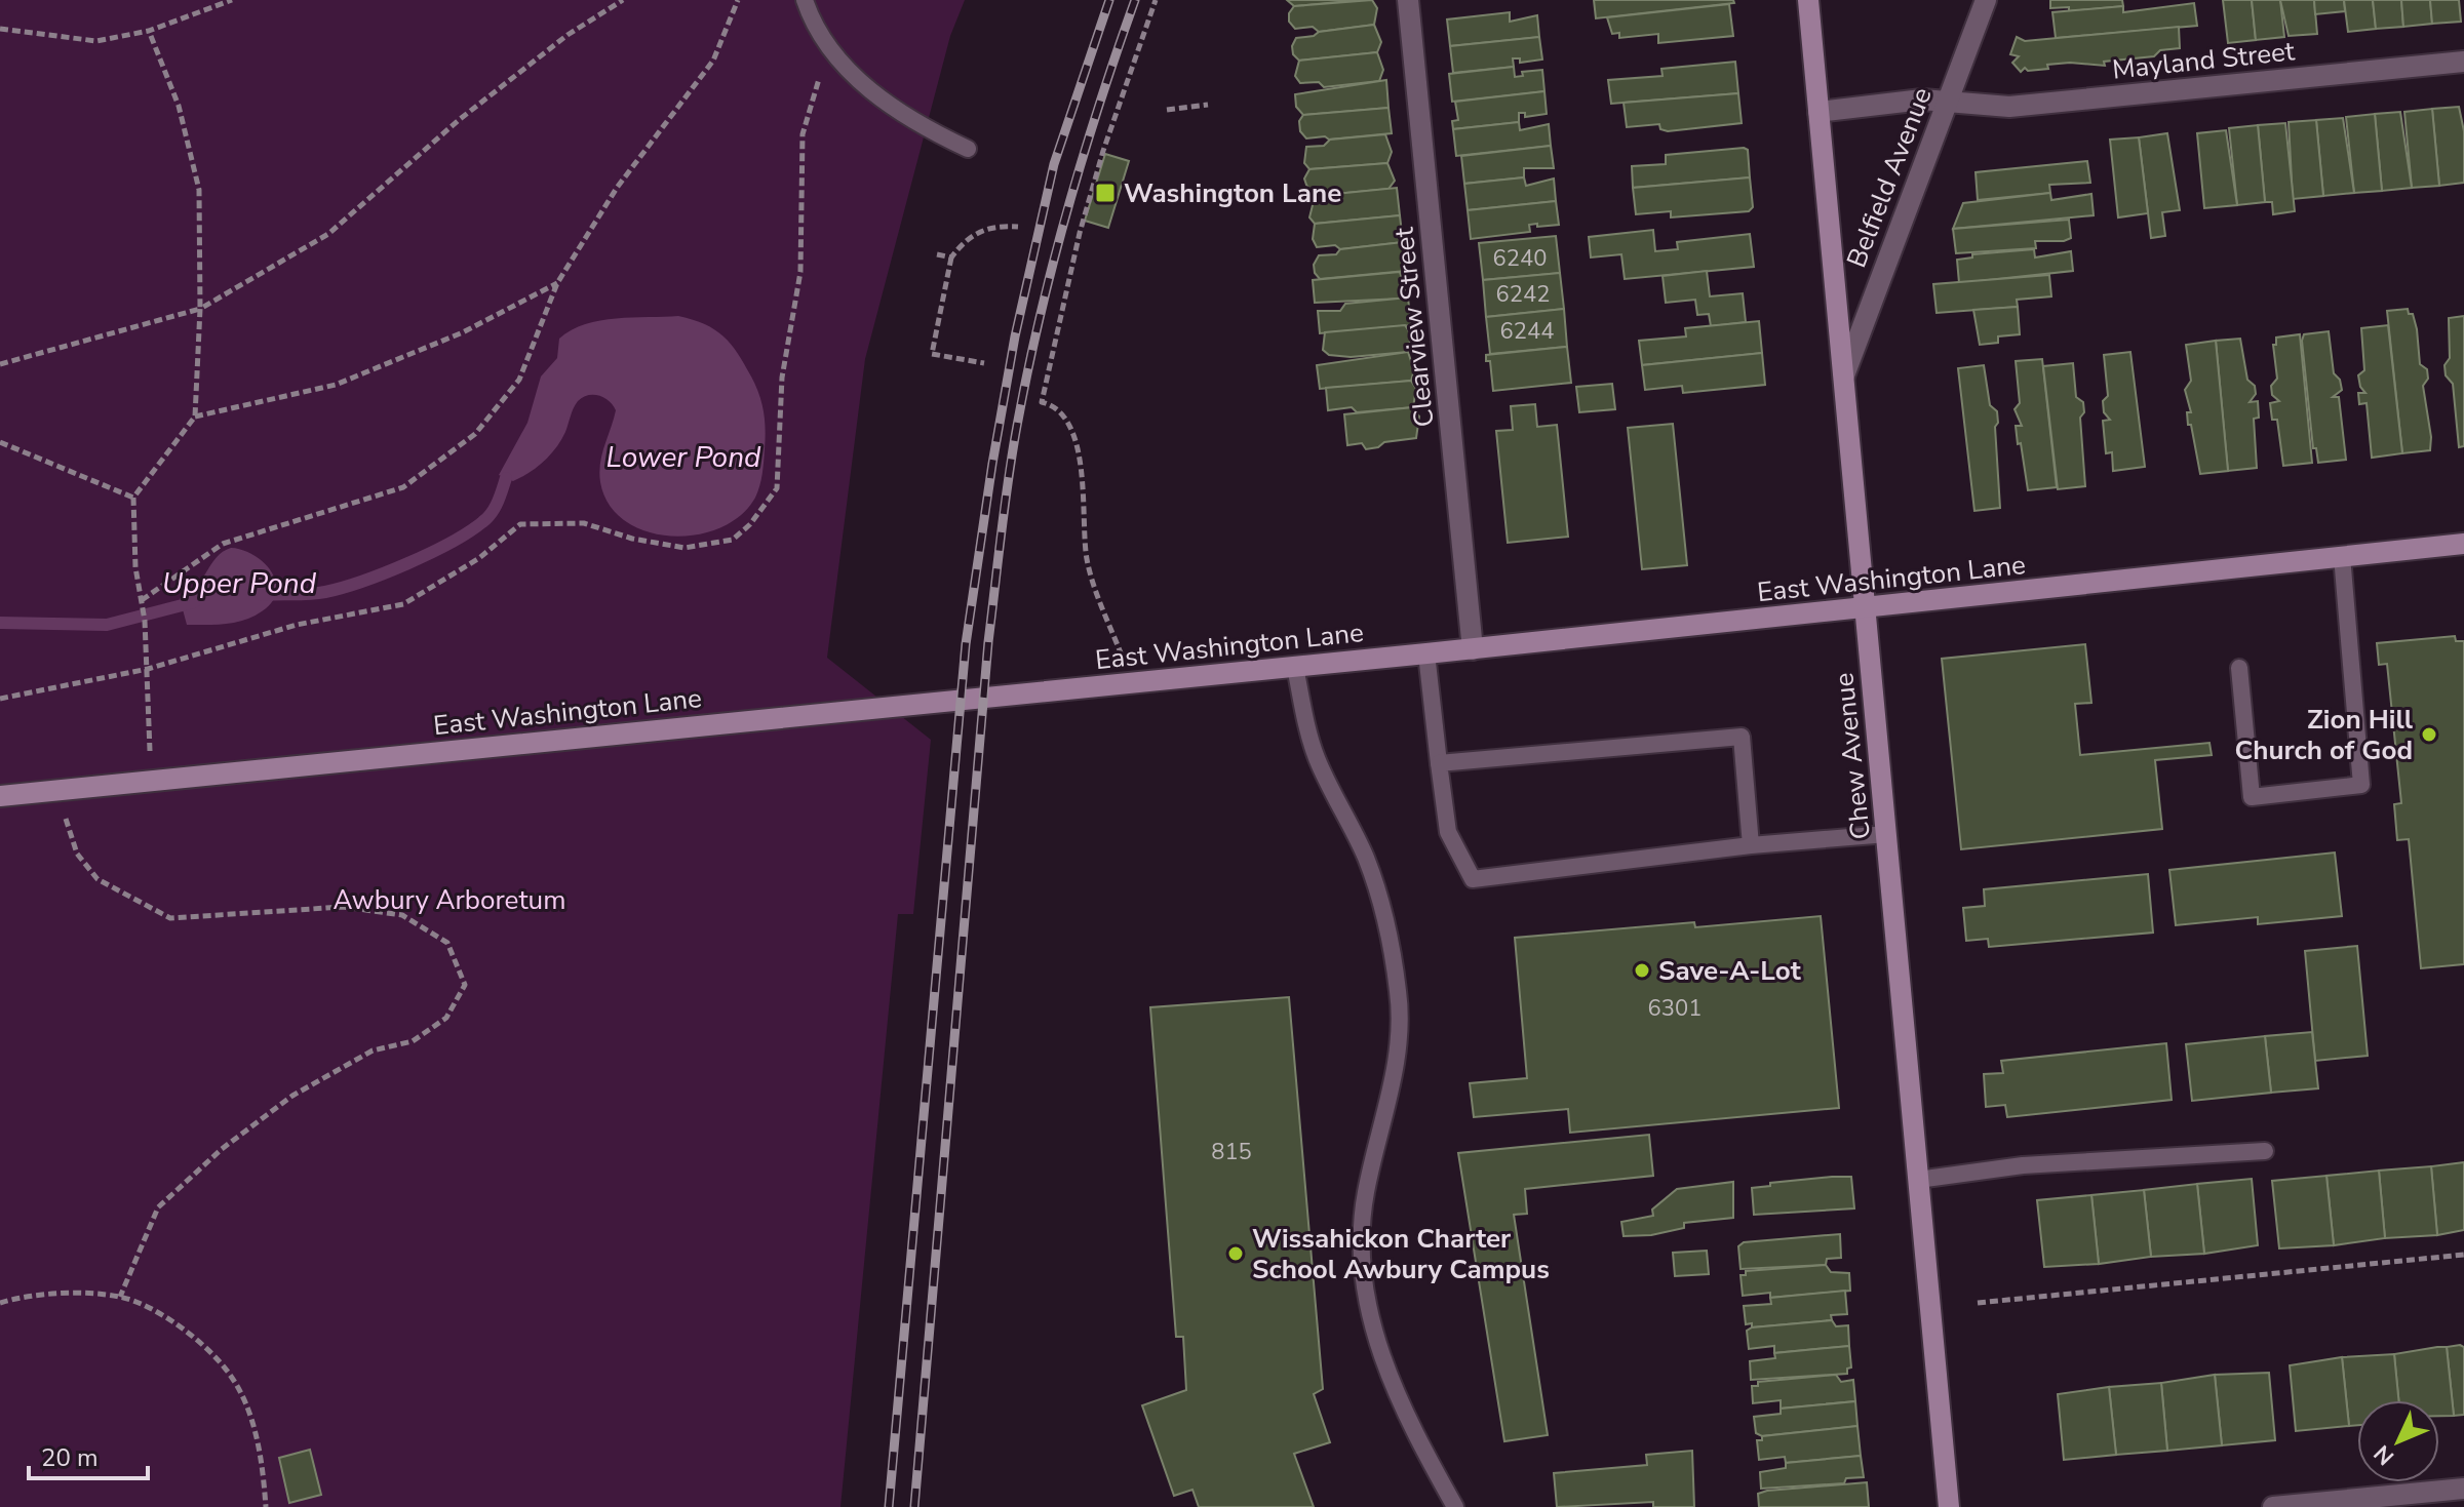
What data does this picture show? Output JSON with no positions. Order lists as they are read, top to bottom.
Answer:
{
  "streets": {
    "main road": ["East Washington Lane", "Chew Avenue"],
    "street": ["Mayland Street", "Belfield Avenue", "Clearview Street"]
  },
  "crossings": [
    ["Mayland Street", "Belfield Avenue"],
    ["Mayland Street", "Chew Avenue"],
    ["Belfield Avenue", "Chew Avenue"],
    ["Clearview Street", "East Washington Lane"],
    ["East Washington Lane", "Chew Avenue"]
  ],
  "water": ["Lower Pond", "Upper Pond"],
  "parks": ["Awbury Arboretum"],
  "places": {
    "transit": ["Washington Lane"],
    "other": ["Zion Hill Church of God", "Save-A-Lot", "Wissahickon Charter School Awbury Campus"]
  },
  "house_numbers": [
    "6240",
    "6242",
    "6244",
    "6301",
    "815"
  ],
  "scale_bar": "20 m",
  "north": "bottom left"
}
